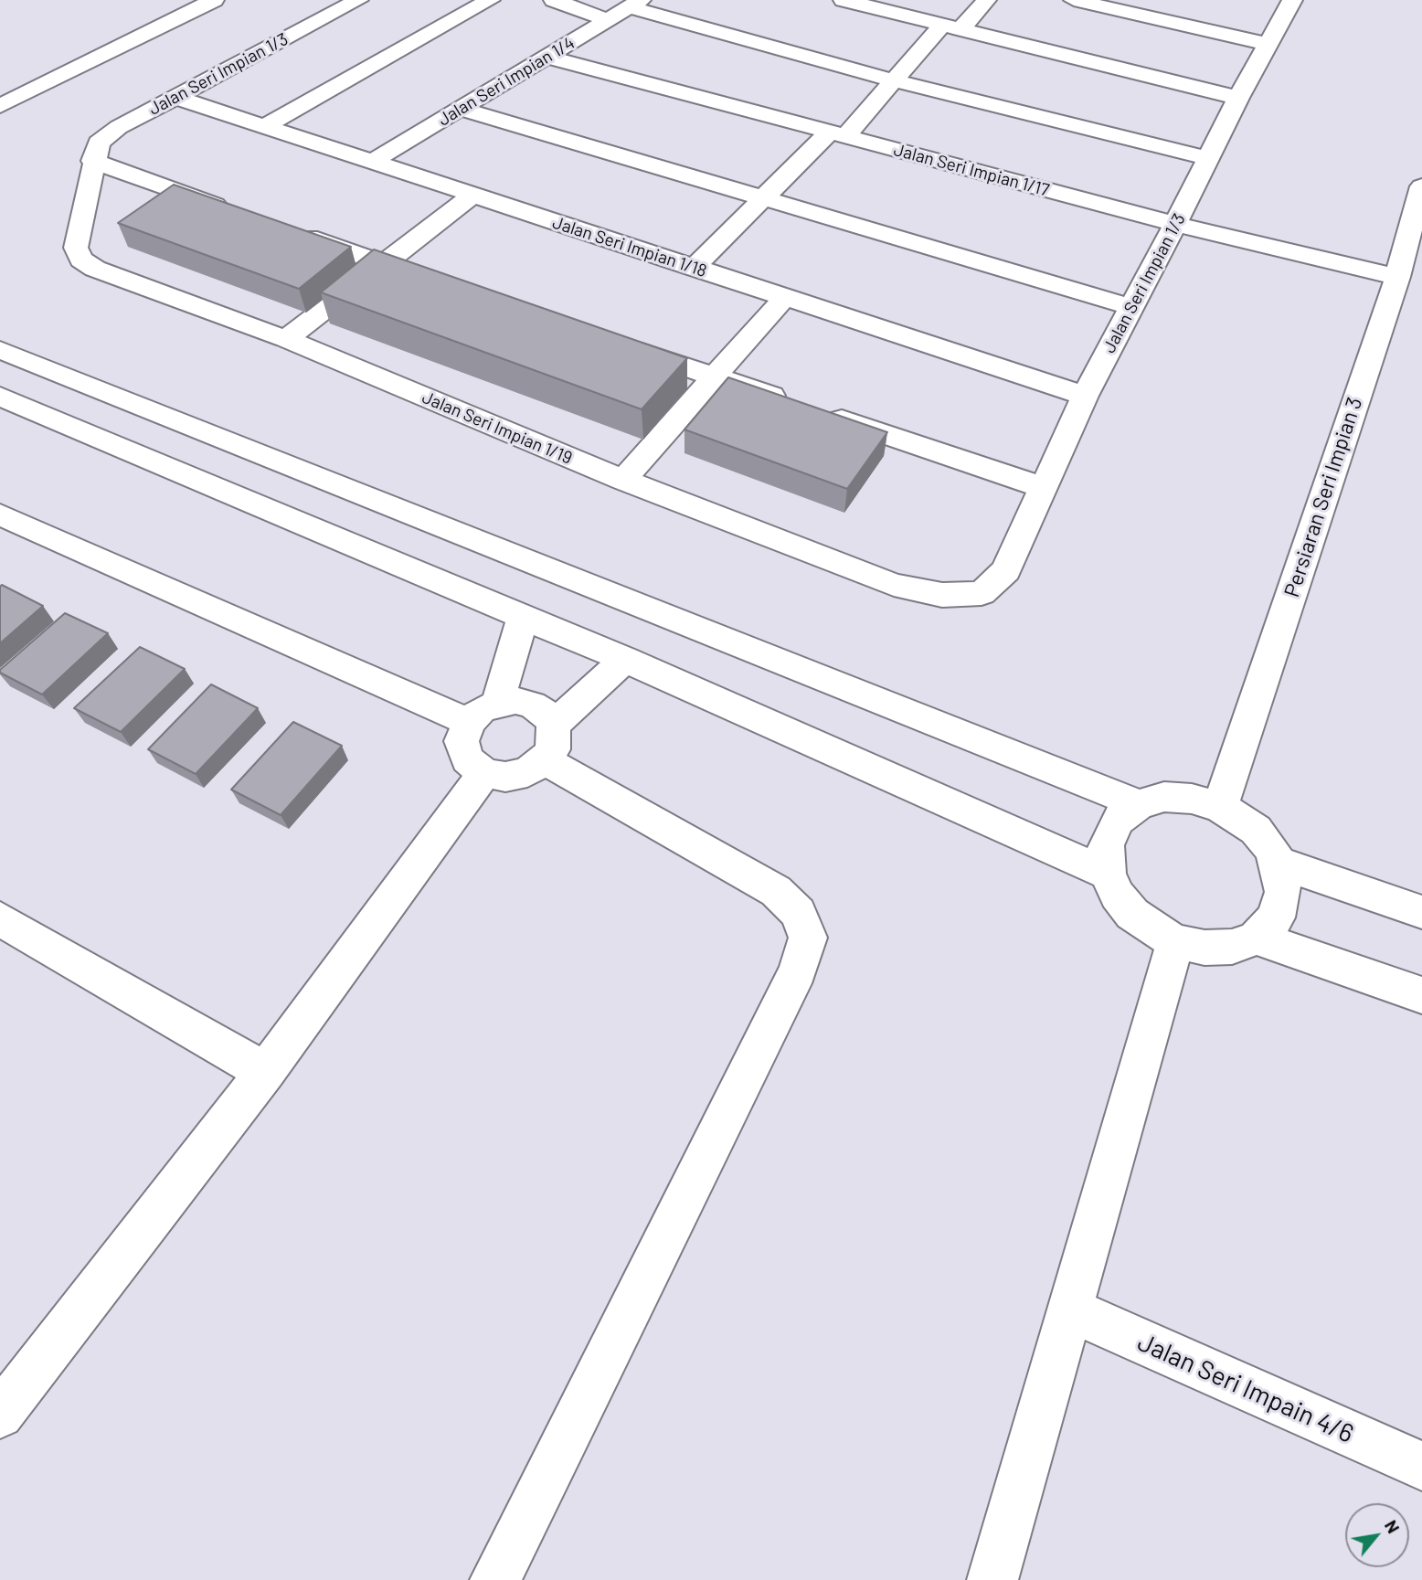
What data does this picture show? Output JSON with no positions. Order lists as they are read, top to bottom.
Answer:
{
  "streets": {
    "main road": [
      "Jalan Seri Impian 1/3",
      "Jalan Seri Impian 1/4",
      "Jalan Seri Impian 1/17",
      "Jalan Seri Impian 1/18",
      "Jalan Seri Impian 1/19",
      "Persiaran Seri Impian 3",
      "Jalan Seri Impain 4/6"
    ]
  },
  "crossings": [
    ["Jalan Seri Impian 1/3", "Jalan Seri Impian 1/17"],
    ["Jalan Seri Impian 1/3", "Jalan Seri Impian 1/18"],
    ["Jalan Seri Impian 1/3", "Jalan Seri Impian 1/19"],
    ["Jalan Seri Impian 1/4", "Jalan Seri Impian 1/17"],
    ["Jalan Seri Impian 1/4", "Jalan Seri Impian 1/18"],
    ["Jalan Seri Impian 1/17", "Persiaran Seri Impian 3"]
  ],
  "north": "top right"
}
